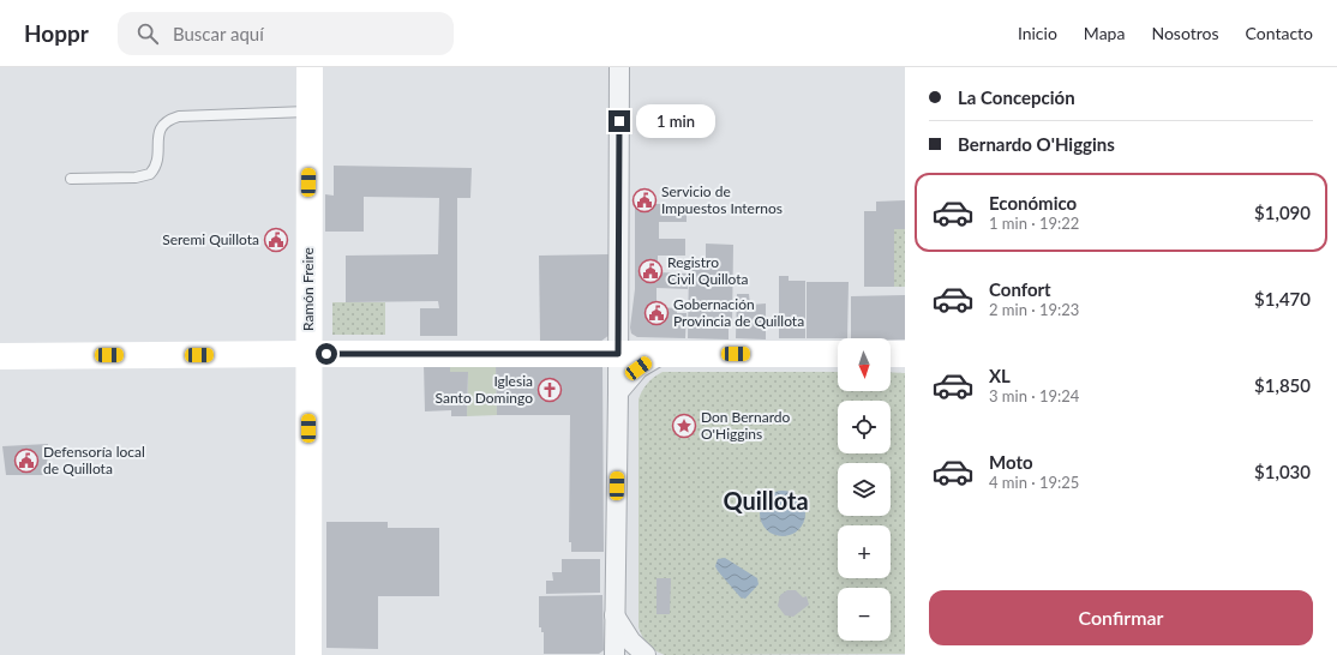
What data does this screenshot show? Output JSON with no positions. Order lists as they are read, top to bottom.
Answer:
{
  "streets": {
    "main road": ["Ramón Freire"]
  },
  "districts": ["Quillota"],
  "places": {
    "public building": [
      "Servicio de Impuestos Internos",
      "Seremi Quillota",
      "Registro Civil Quillota",
      "Gobernación Provincia de Quillota",
      "Defensoría local de Quillota"
    ],
    "church": ["Iglesia Santo Domingo"],
    "place": ["Don Bernardo O'Higgins"]
  },
  "north": "bottom",
  "page": {
    "header": "Hoppr",
    "search": "Buscar aquí",
    "nav": [
      "Inicio",
      "Mapa",
      "Nosotros",
      "Contacto"
    ],
    "banner": ["La Concepción", "Bernardo O'Higgins"],
    "bubble": "1 min",
    "list": [
      {
        "name": "Económico",
        "note": "1 min · 19:22",
        "value": "$1,090"
      },
      {
        "name": "Confort",
        "note": "2 min · 19:23",
        "value": "$1,470"
      },
      {
        "name": "XL",
        "note": "3 min · 19:24",
        "value": "$1,850"
      },
      {
        "name": "Moto",
        "note": "4 min · 19:25",
        "value": "$1,030"
      }
    ],
    "map_buttons": ["+", "−"],
    "buttons": "Confirmar"
  }
}
